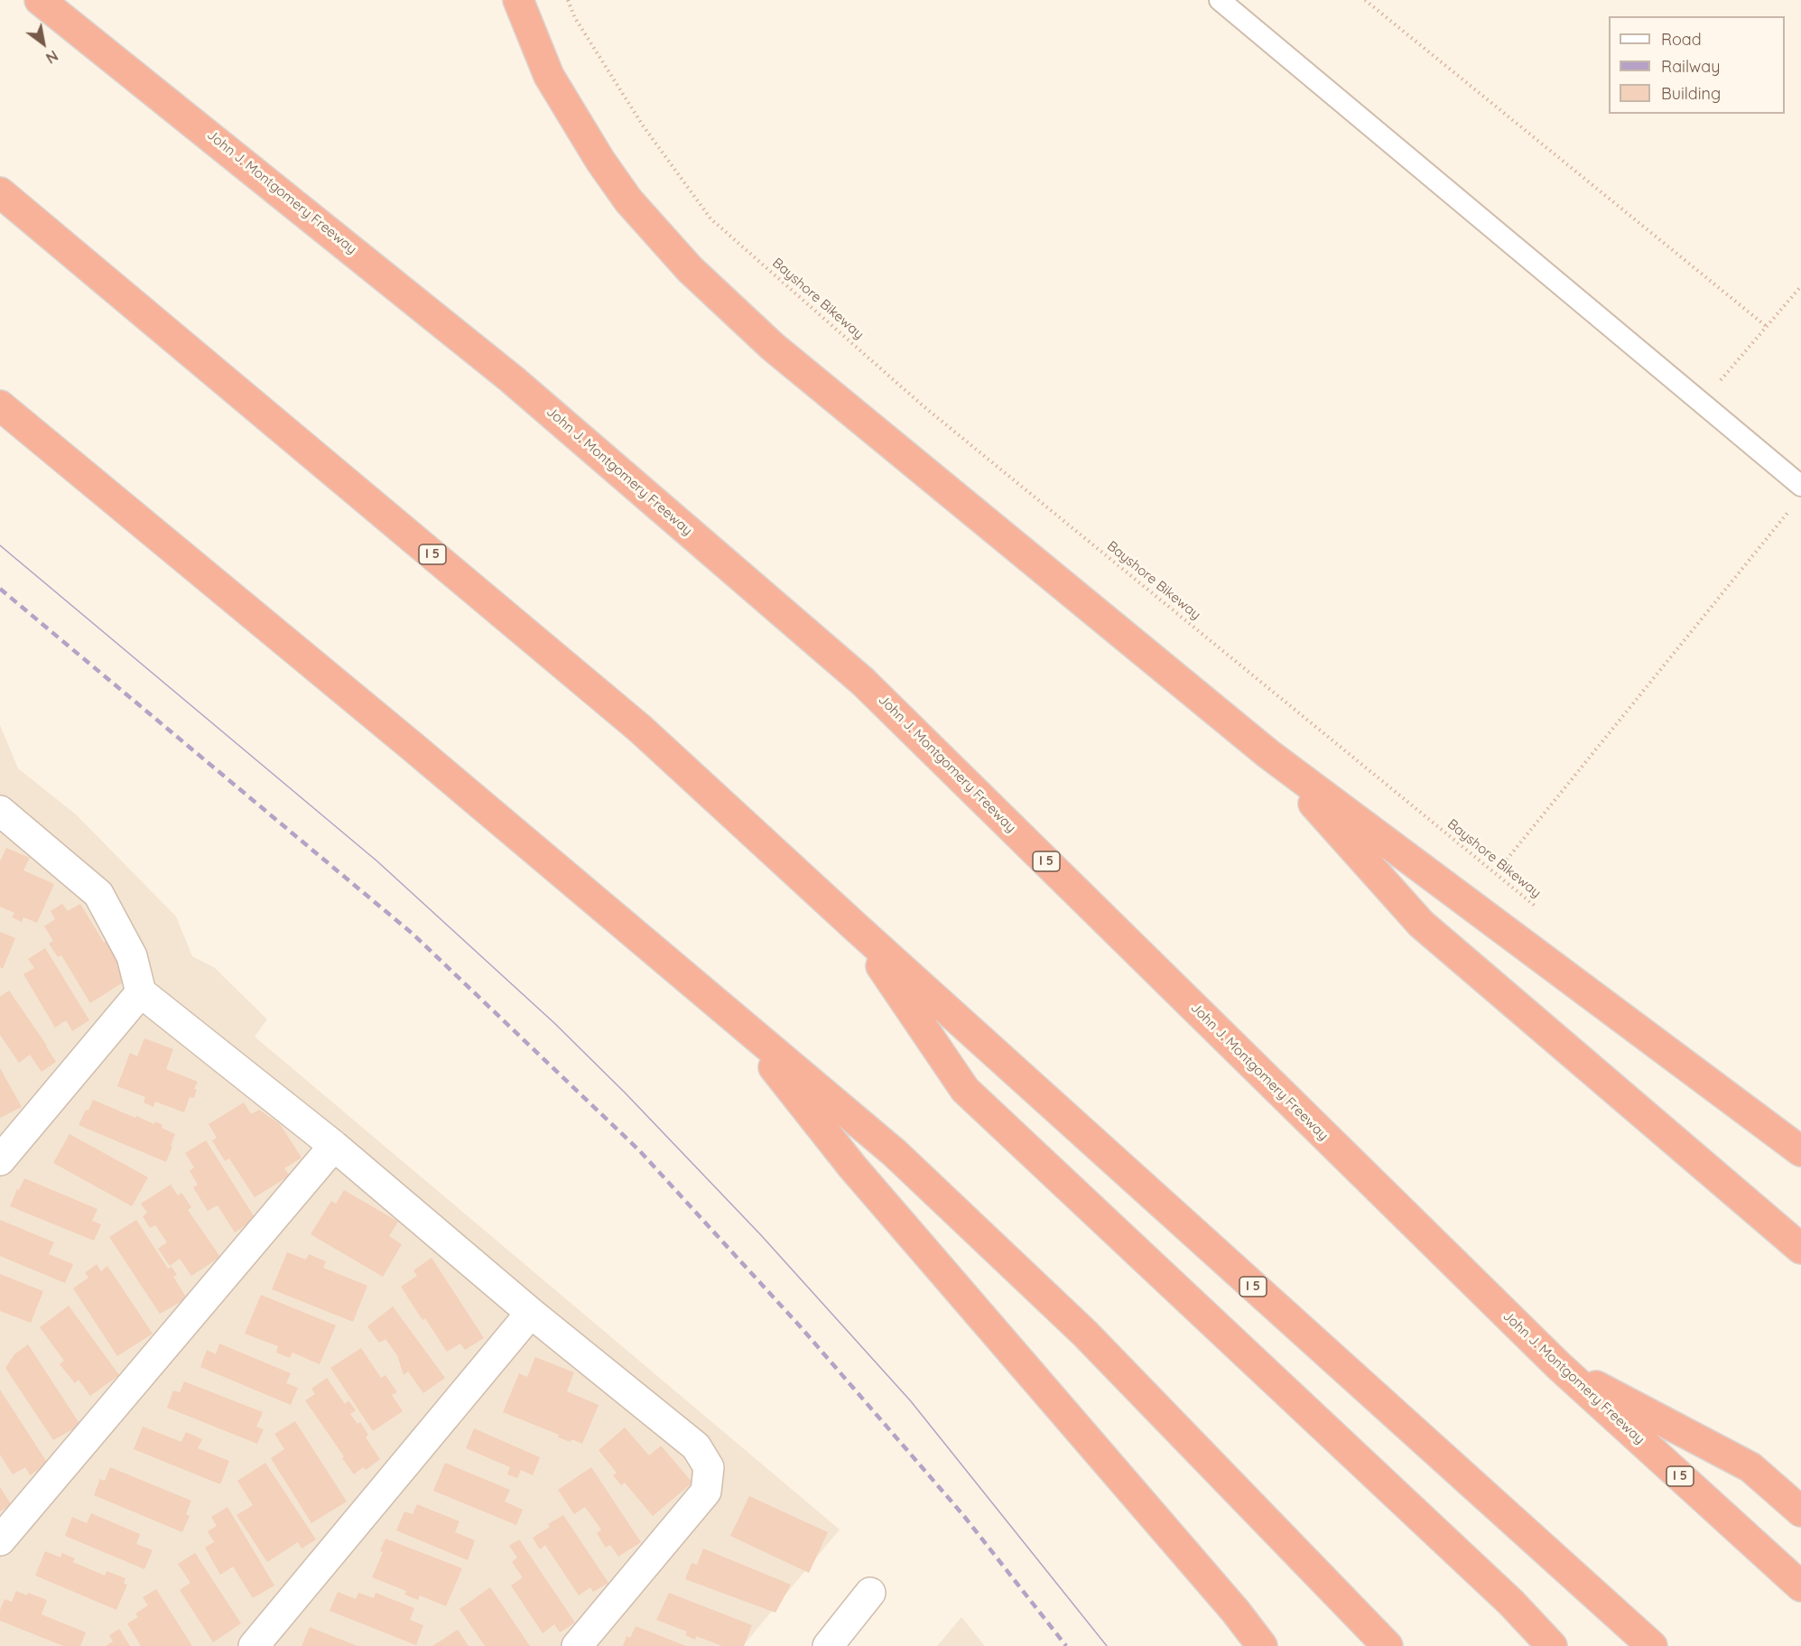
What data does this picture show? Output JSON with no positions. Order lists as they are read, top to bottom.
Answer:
{
  "streets": {
    "highway": ["John J. Montgomery Freeway", "I 5"],
    "path": ["Bayshore Bikeway"]
  },
  "legend": ["Road", "Railway", "Building"],
  "north": "bottom right"
}
